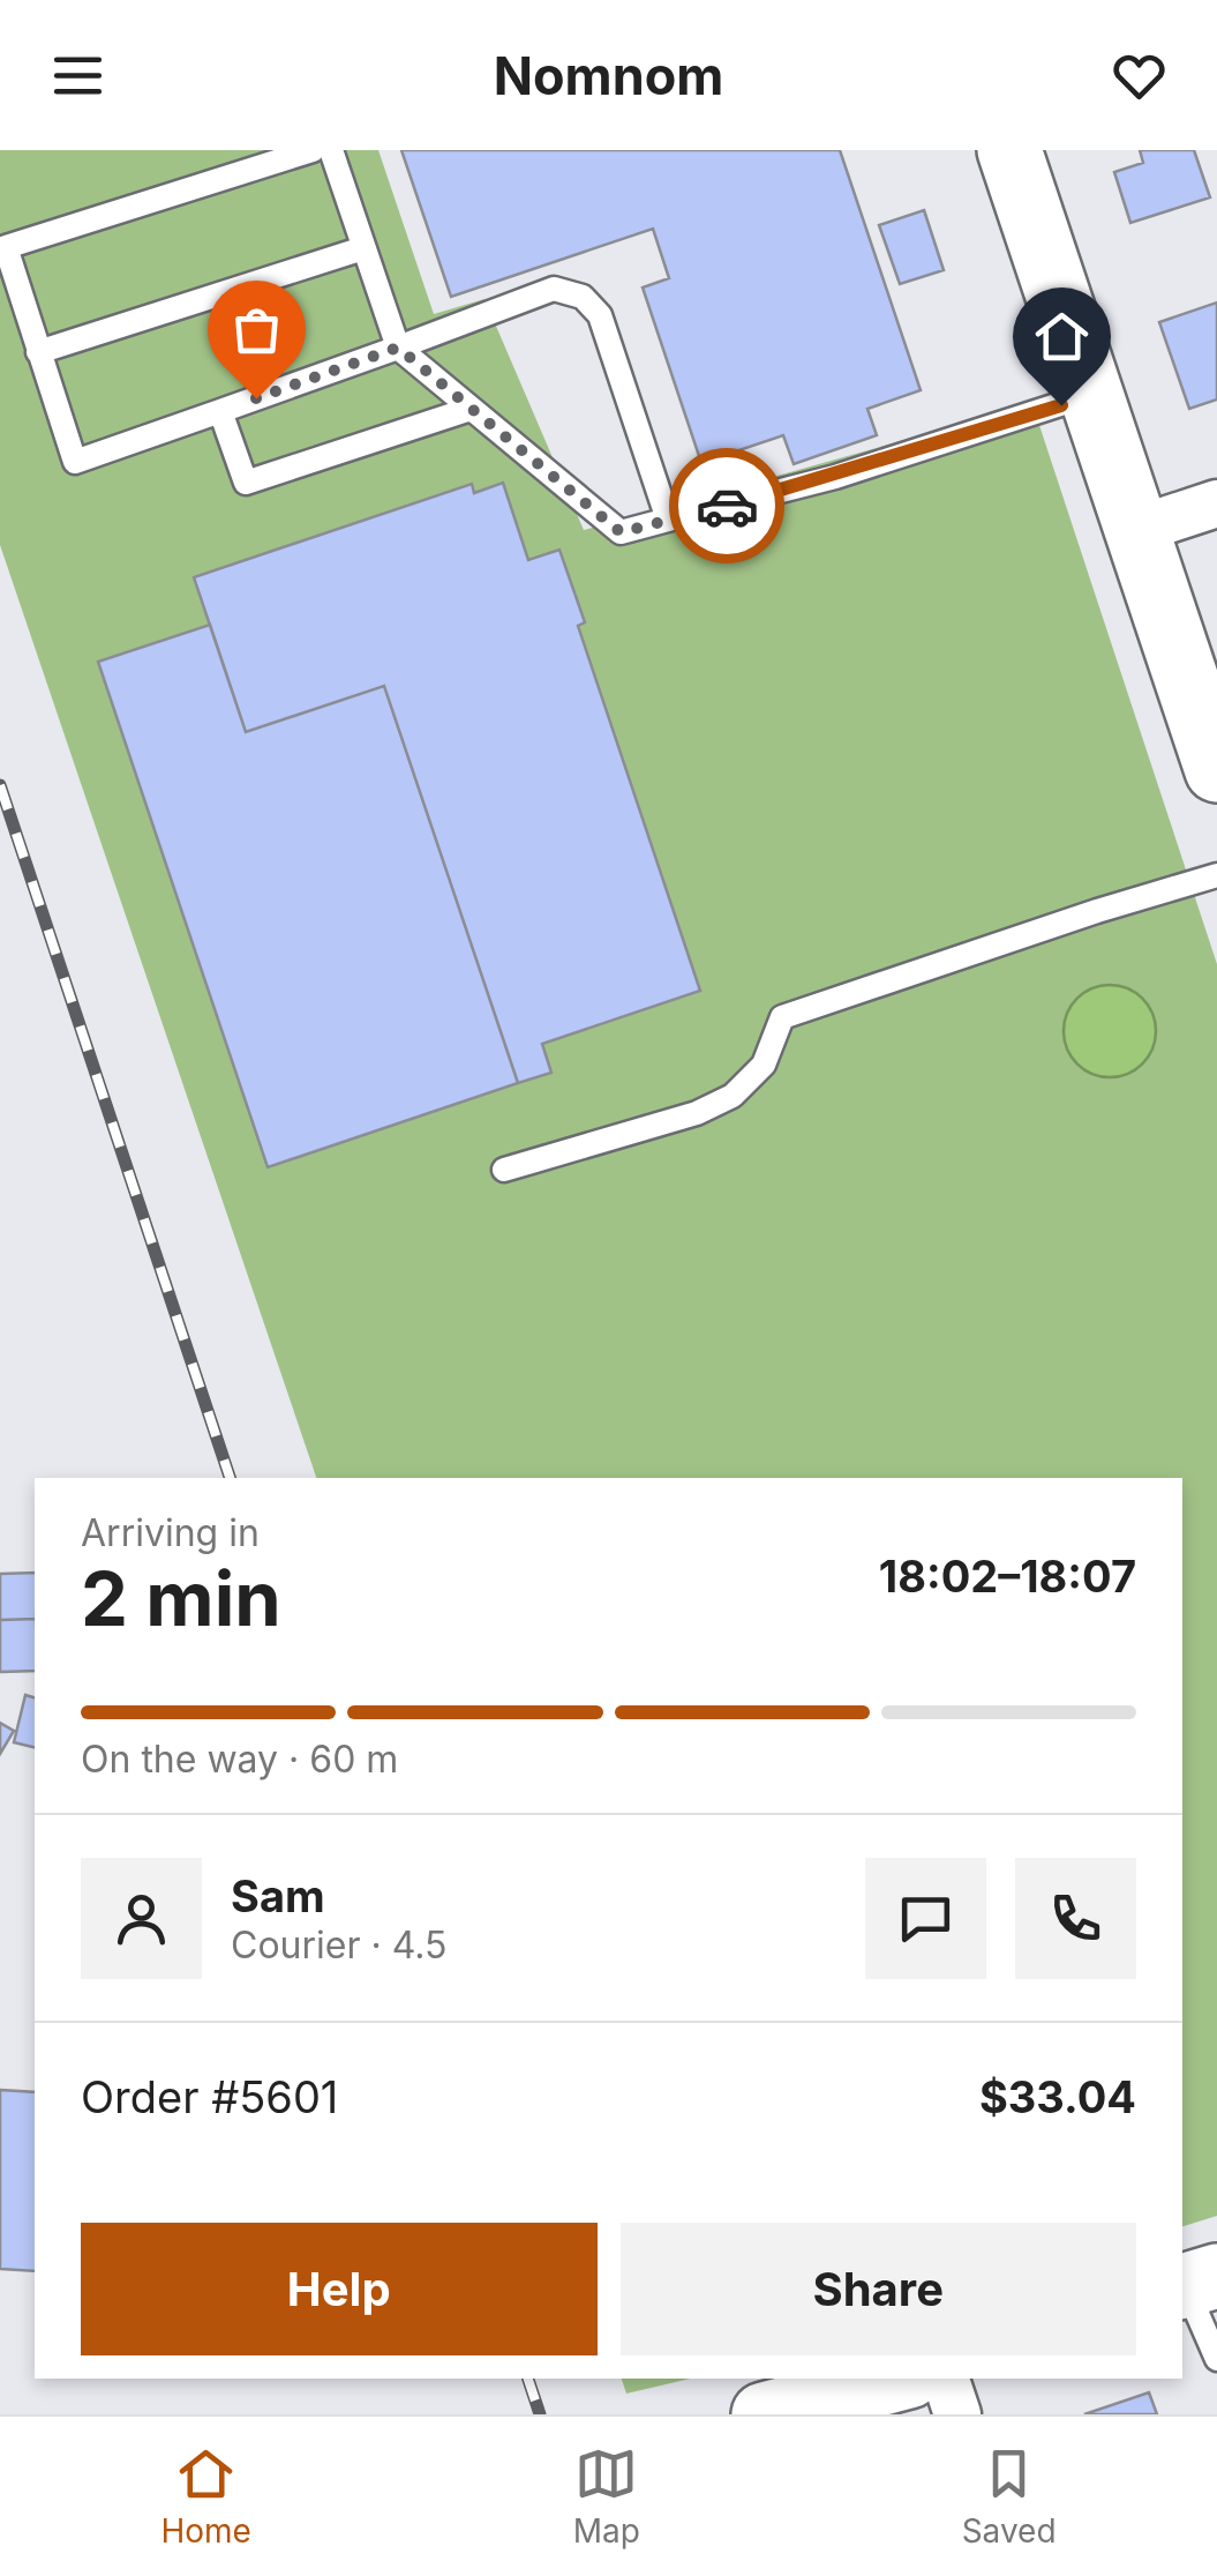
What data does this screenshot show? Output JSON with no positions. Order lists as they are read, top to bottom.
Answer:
{
  "page": {
    "header": "Nomnom",
    "heading": ["2 min", "Arriving in", "18:02–18:07"],
    "panel": [
      "Sam",
      "Courier · 4.5",
      "Order #5601",
      "$33.04"
    ],
    "bar": "On the way · 60 m",
    "buttons": ["Help", "Share"],
    "tabs": ["Home", "Map", "Saved"]
  }
}
